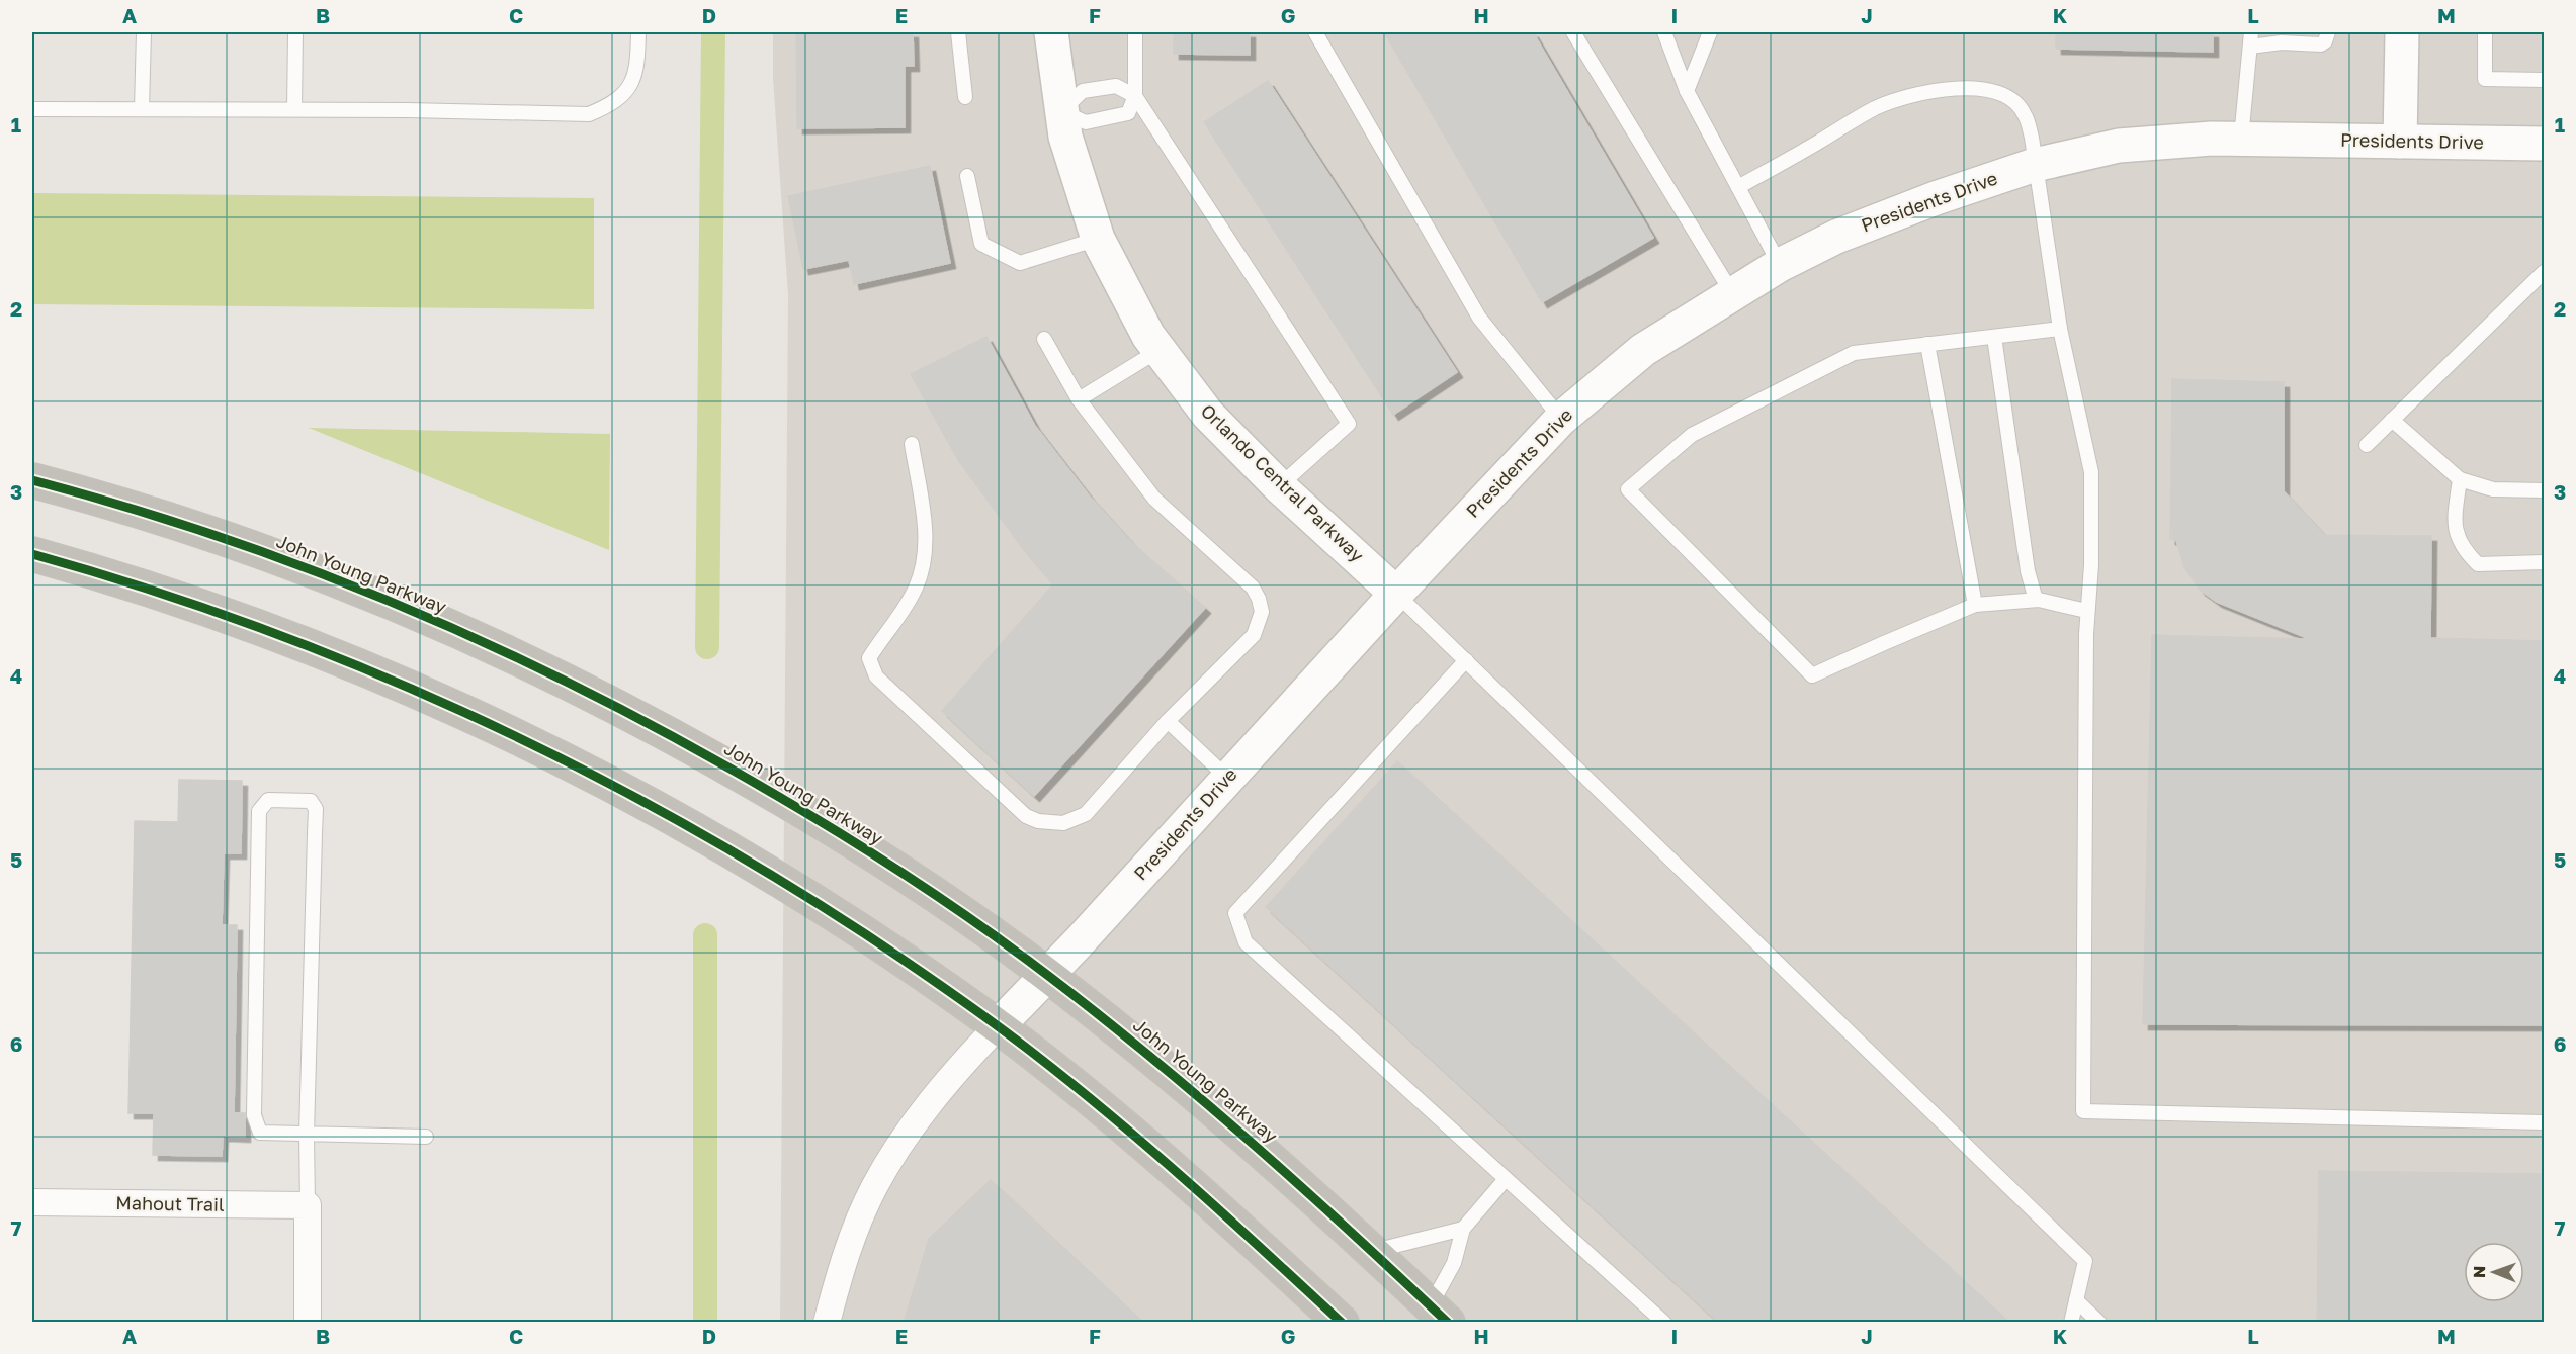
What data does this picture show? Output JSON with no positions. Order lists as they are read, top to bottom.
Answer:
{
  "streets": {
    "highway": ["John Young Parkway"],
    "street": ["Presidents Drive", "Orlando Central Parkway", "Mahout Trail"]
  },
  "crossings": [
    ["Presidents Drive", "Orlando Central Parkway"],
    ["Presidents Drive", "John Young Parkway"]
  ],
  "north": "left",
  "grid": {
    "columns": [
      "A",
      "B",
      "C",
      "D",
      "E",
      "F",
      "G",
      "H",
      "I",
      "J",
      "K",
      "L",
      "M"
    ],
    "rows": [
      "1",
      "2",
      "3",
      "4",
      "5",
      "6",
      "7"
    ]
  }
}
